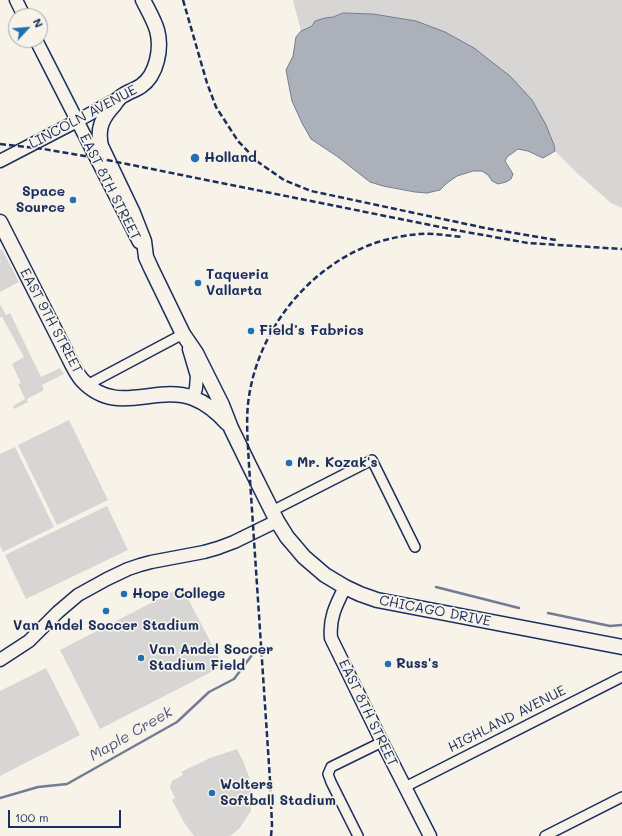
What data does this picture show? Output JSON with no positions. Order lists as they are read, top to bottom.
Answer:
{
  "streets": {
    "main road": [
      "LINCOLN AVENUE",
      "EAST 8TH STREET",
      "EAST 9TH STREET",
      "CHICAGO DRIVE"
    ],
    "street": ["HIGHLAND AVENUE"]
  },
  "crossings": [
    ["LINCOLN AVENUE", "EAST 8TH STREET"],
    ["EAST 8TH STREET", "EAST 9TH STREET"],
    ["EAST 8TH STREET", "CHICAGO DRIVE"],
    ["EAST 8TH STREET", "HIGHLAND AVENUE"]
  ],
  "water": ["Maple Creek"],
  "places": [
    "Holland",
    "Space Source",
    "Taqueria Vallarta",
    "Field’s Fabrics",
    "Mr. Kozak's",
    "Hope College",
    "Van Andel Soccer Stadium",
    "Van Andel Soccer Stadium Field",
    "Russ's",
    "Wolters Softball Stadium"
  ],
  "scale_bar": "100 m",
  "north": "top right"
}
